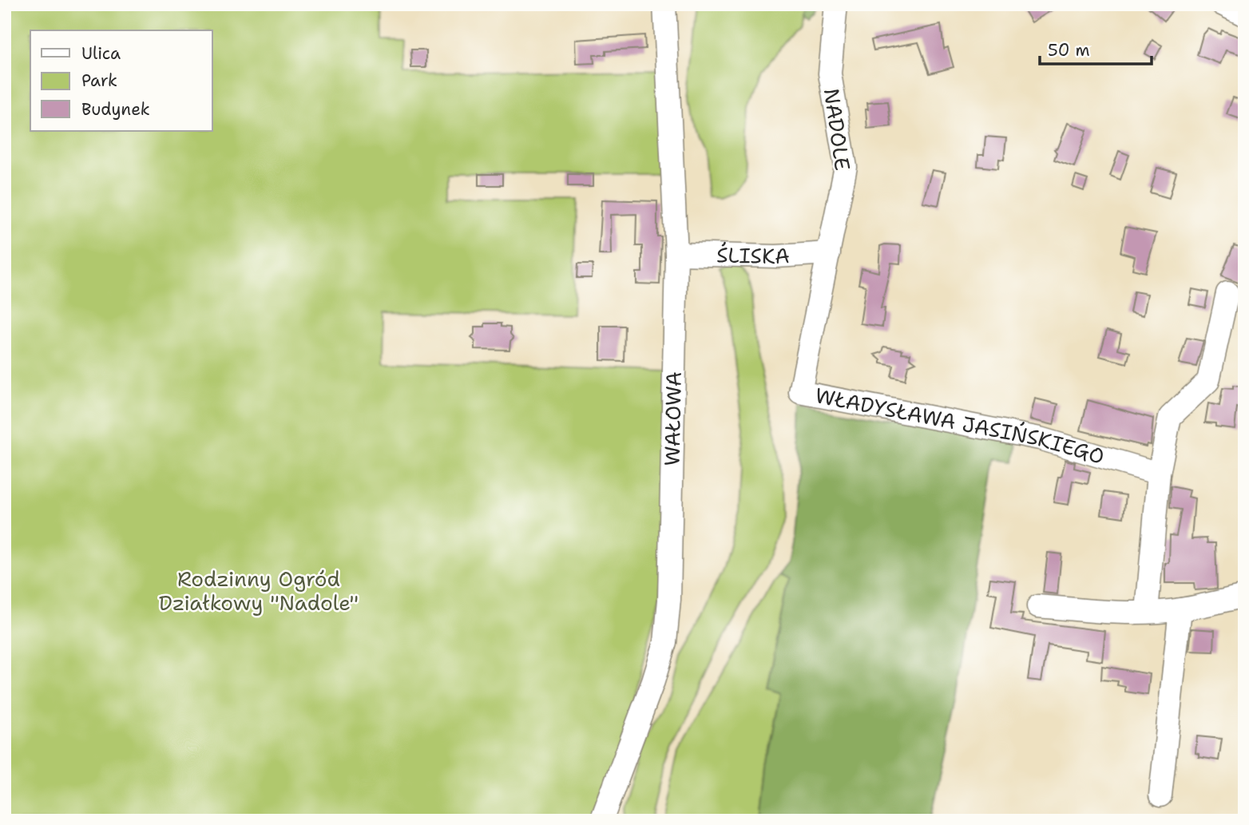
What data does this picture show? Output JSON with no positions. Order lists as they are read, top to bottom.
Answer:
{
  "streets": {
    "street": [
      "NADOLE",
      "ŚLISKA",
      "WAŁOWA",
      "WŁADYSŁAWA JASIŃSKIEGO"
    ]
  },
  "crossings": [
    ["NADOLE", "ŚLISKA"],
    ["NADOLE", "WŁADYSŁAWA JASIŃSKIEGO"],
    ["ŚLISKA", "WAŁOWA"],
    ["ŚLISKA", "WŁADYSŁAWA JASIŃSKIEGO"]
  ],
  "parks": ["Rodzinny Ogród Działkowy \"Nadole\""],
  "legend": ["Ulica", "Park", "Budynek"],
  "scale_bar": "50 m"
}
